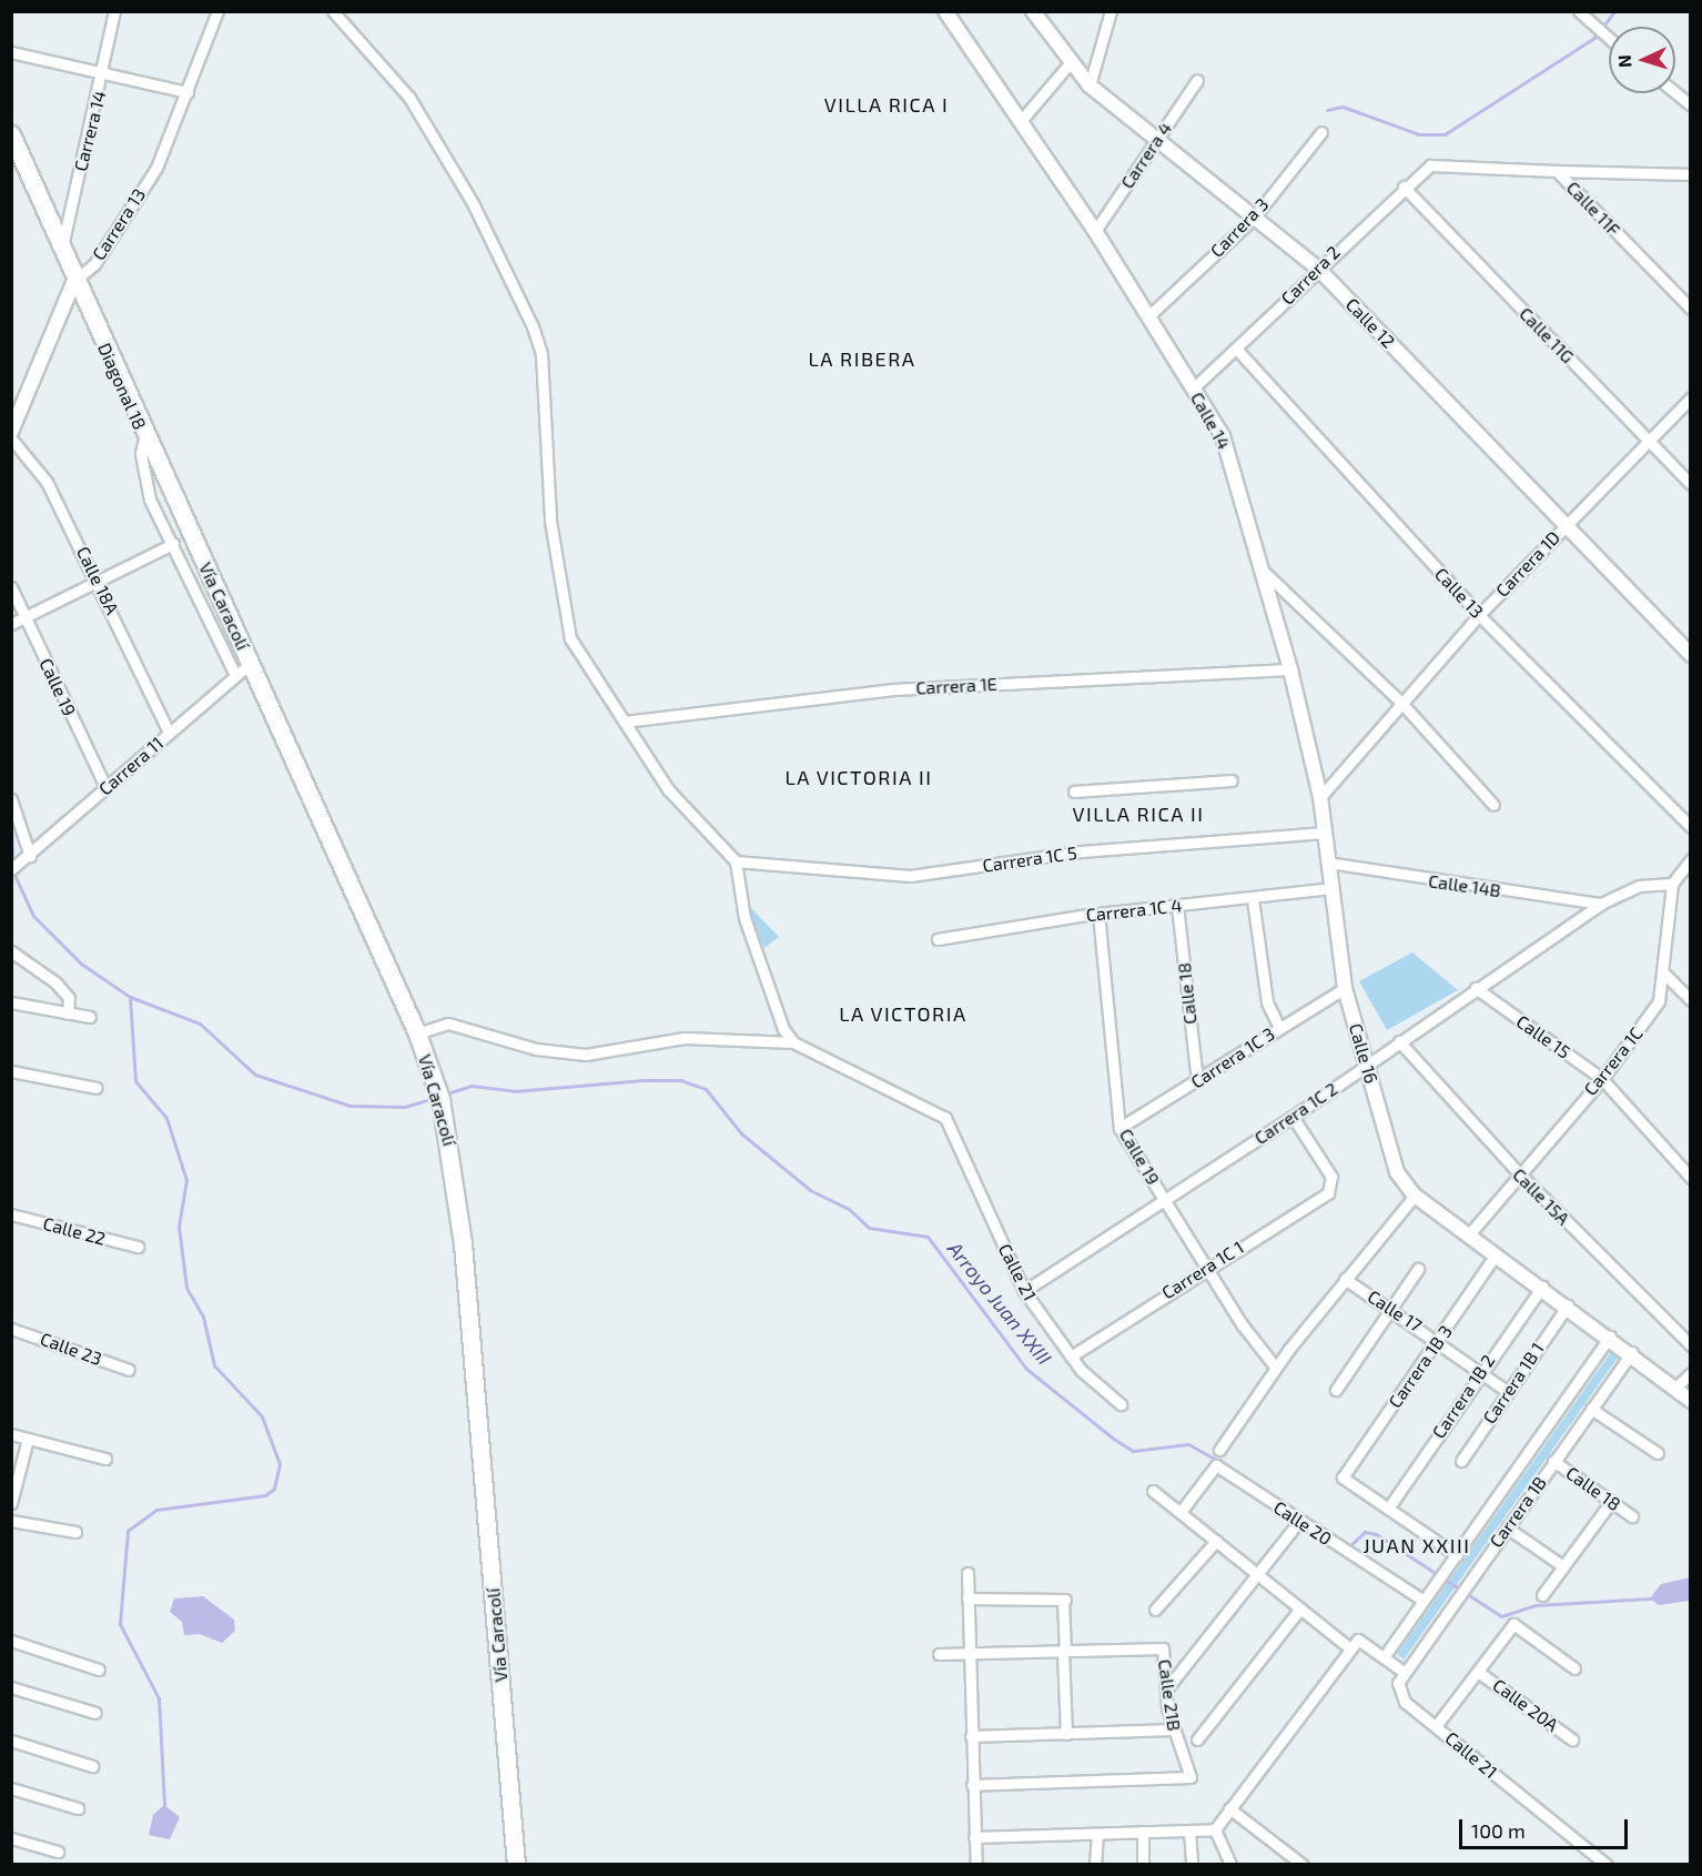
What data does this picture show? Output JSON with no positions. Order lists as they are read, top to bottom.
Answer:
{
  "streets": {
    "main road": ["Diagonal 18", "Vía Caracolí"],
    "street": [
      "Carrera 14",
      "Carrera 4",
      "Calle 11F",
      "Carrera 13",
      "Carrera 3",
      "Carrera 2",
      "Calle 12",
      "Calle 11G",
      "Calle 14",
      "Carrera 1D",
      "Calle 18A",
      "Calle 13",
      "Carrera 1E",
      "Calle 19",
      "Carrera 11",
      "Carrera 1C 5",
      "Calle 14B",
      "Carrera 1C 4",
      "Calle 18",
      "Calle 15",
      "Calle 16",
      "Carrera 1C 3",
      "Carrera 1C",
      "Carrera 1C 2",
      "Calle 15A",
      "Calle 22",
      "Carrera 1C 1",
      "Calle 21",
      "Calle 17",
      "Calle 23",
      "Carrera 1B 3",
      "Carrera 1B 1",
      "Carrera 1B 2",
      "Carrera 1B",
      "Calle 20",
      "Calle 21B",
      "Calle 20A"
    ]
  },
  "crossings": [
    ["Carrera 14", "Diagonal 18"],
    ["Carrera 4", "Calle 12"],
    ["Carrera 4", "Calle 14"],
    ["Calle 11F", "Carrera 2"],
    ["Carrera 13", "Diagonal 18"],
    ["Carrera 3", "Calle 12"],
    ["Carrera 3", "Calle 14"],
    ["Carrera 2", "Calle 12"],
    ["Carrera 2", "Calle 11G"],
    ["Carrera 2", "Calle 14"],
    ["Carrera 2", "Calle 13"],
    ["Calle 12", "Carrera 1D"],
    ["Calle 11G", "Carrera 1D"],
    ["Diagonal 18", "Vía Caracolí"],
    ["Diagonal 18", "Carrera 11"],
    ["Calle 14", "Calle 16"],
    ["Carrera 1D", "Calle 13"],
    ["Carrera 1D", "Calle 16"],
    ["Calle 18A", "Carrera 11"],
    ["Vía Caracolí", "Carrera 11"],
    ["Carrera 1E", "Calle 16"],
    ["Calle 19", "Carrera 11"],
    ["Calle 19", "Carrera 1C 4"],
    ["Calle 19", "Carrera 1C 3"],
    ["Calle 19", "Carrera 1C 2"],
    ["Calle 19", "Carrera 1C 1"],
    ["Carrera 1C 5", "Calle 16"],
    ["Calle 14B", "Calle 16"],
    ["Calle 14B", "Carrera 1C 2"],
    ["Carrera 1C 4", "Calle 18"],
    ["Carrera 1C 4", "Calle 16"],
    ["Calle 18", "Carrera 1C 3"],
    ["Calle 18", "Carrera 1B"],
    ["Calle 15", "Carrera 1C"],
    ["Calle 15", "Carrera 1C 2"],
    ["Calle 16", "Carrera 1C 3"],
    ["Calle 16", "Carrera 1C"],
    ["Calle 16", "Carrera 1C 2"],
    ["Calle 16", "Carrera 1B 3"],
    ["Calle 16", "Carrera 1B 1"],
    ["Calle 16", "Carrera 1B 2"],
    ["Calle 16", "Carrera 1B"],
    ["Carrera 1C", "Carrera 1C 2"],
    ["Carrera 1C", "Calle 15A"],
    ["Carrera 1C 2", "Calle 15A"],
    ["Carrera 1C 2", "Carrera 1C 1"],
    ["Carrera 1C 2", "Calle 21"],
    ["Carrera 1C 1", "Calle 21"],
    ["Calle 21", "Carrera 1B"],
    ["Calle 17", "Carrera 1B 3"],
    ["Calle 17", "Carrera 1B 1"],
    ["Calle 17", "Carrera 1B 2"],
    ["Carrera 1B 3", "Carrera 1B 2"],
    ["Carrera 1B", "Calle 20"]
  ],
  "districts": [
    "VILLA RICA I",
    "LA RIBERA",
    "LA VICTORIA II",
    "VILLA RICA II",
    "LA VICTORIA",
    "JUAN XXIII"
  ],
  "water": ["Arroyo Juan XXIII"],
  "scale_bar": "100 m",
  "north": "left"
}
